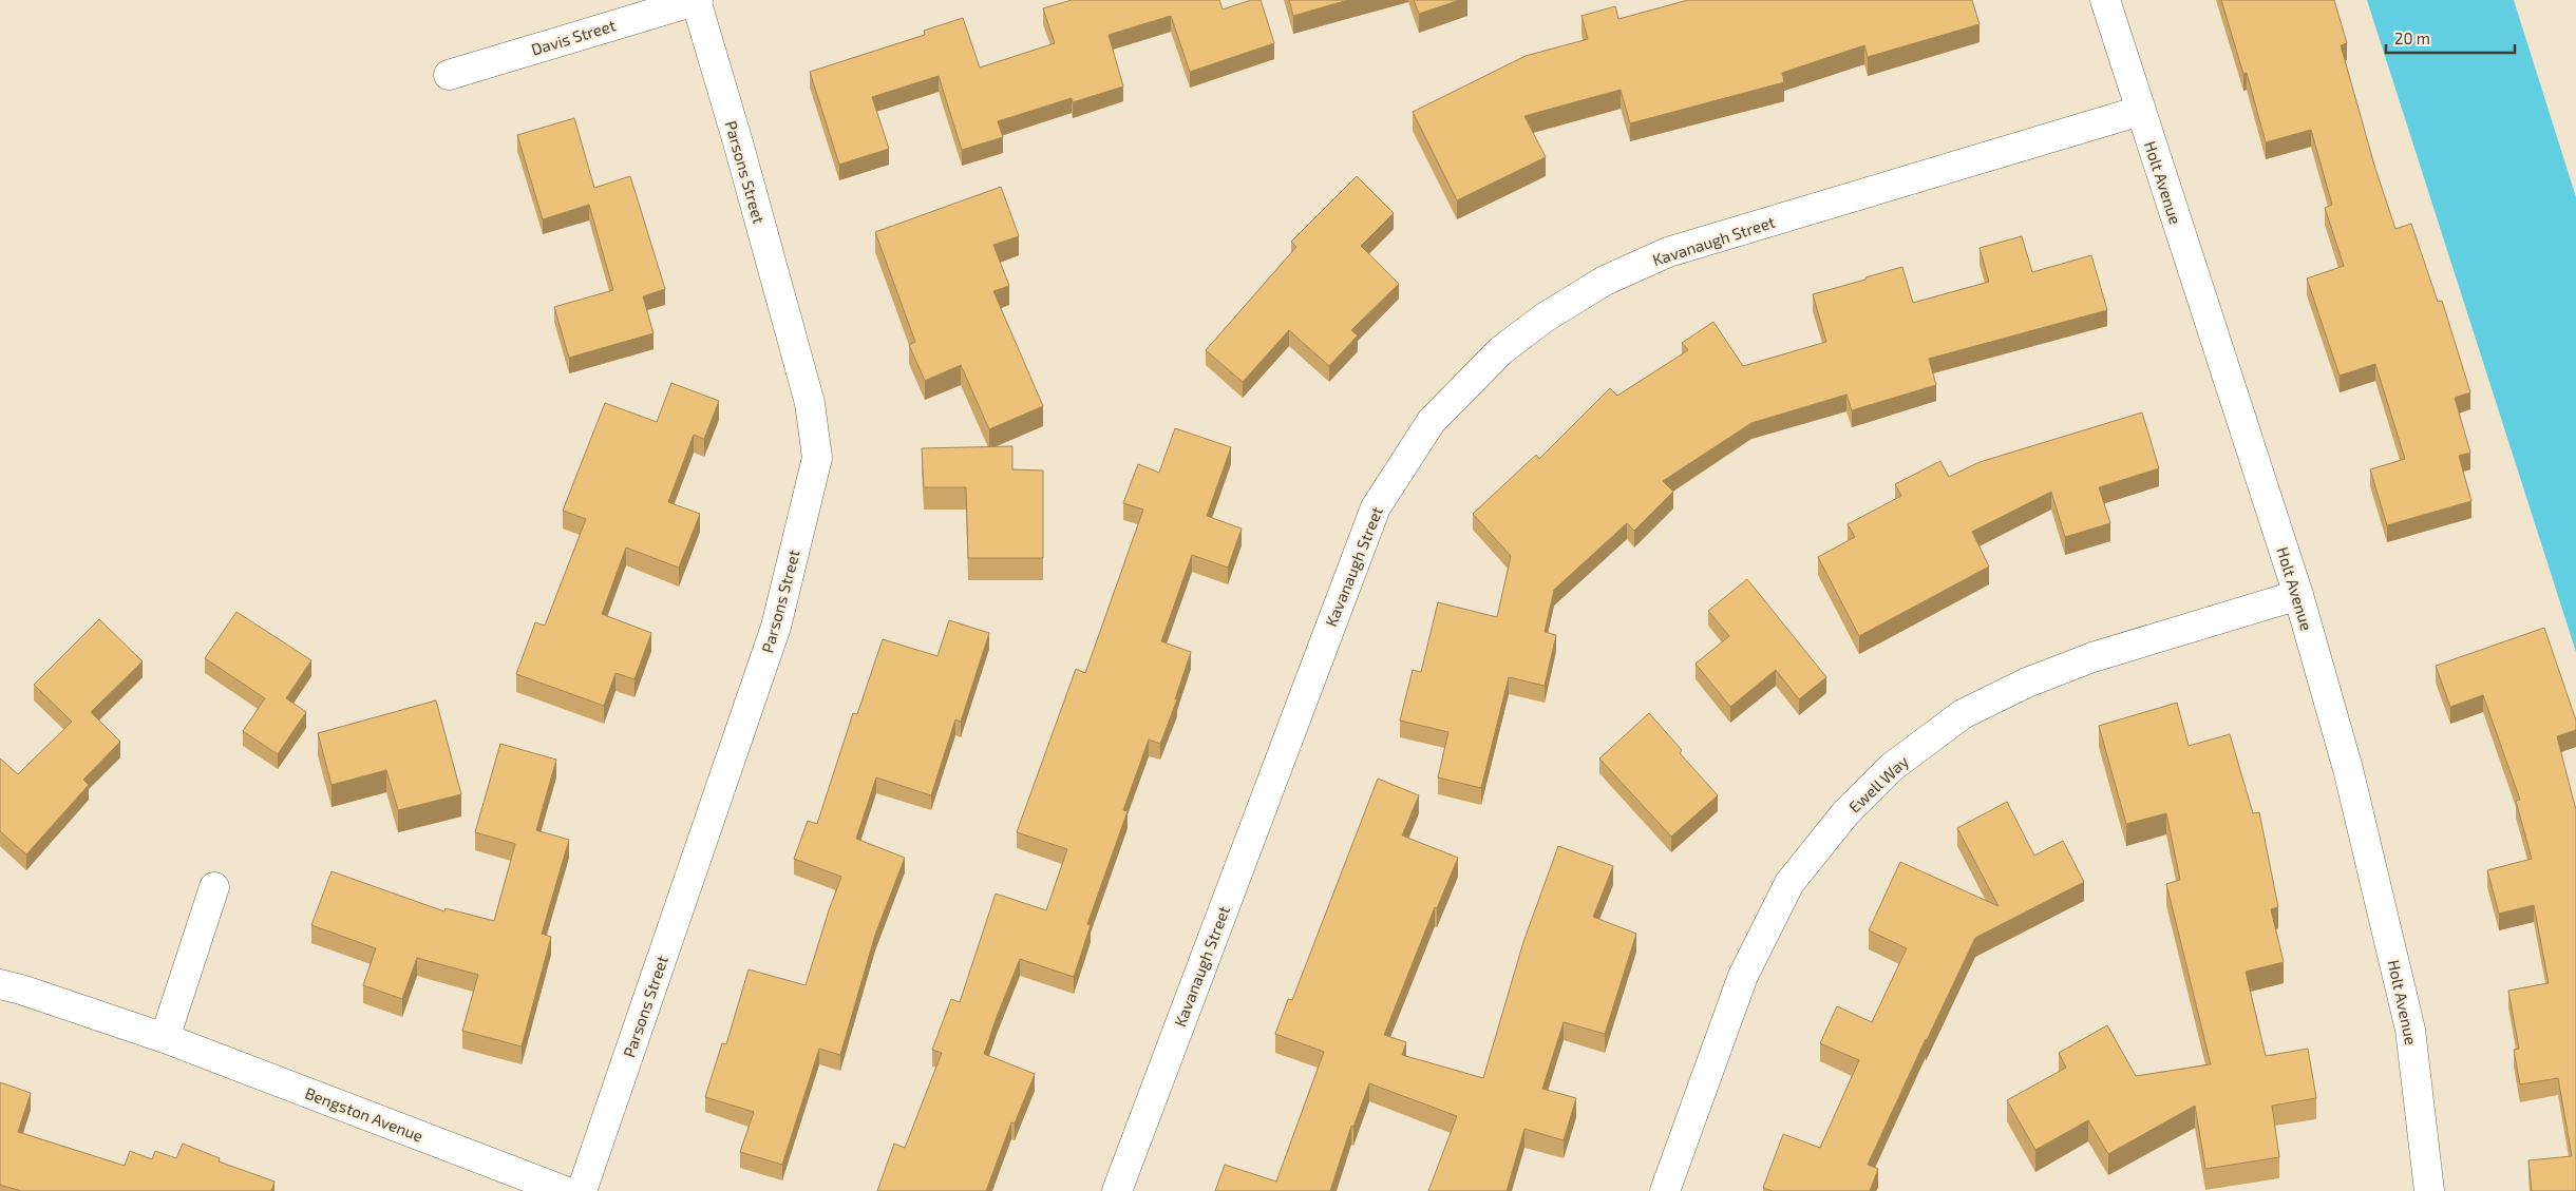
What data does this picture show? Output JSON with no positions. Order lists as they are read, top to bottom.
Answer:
{
  "streets": {
    "street": [
      "Davis Street",
      "Parsons Street",
      "Holt Avenue",
      "Kavanaugh Street",
      "Ewell Way",
      "Bengston Avenue"
    ]
  },
  "crossings": [
    ["Davis Street", "Parsons Street"],
    ["Holt Avenue", "Kavanaugh Street"],
    ["Holt Avenue", "Ewell Way"]
  ],
  "scale_bar": "20 m"
}
